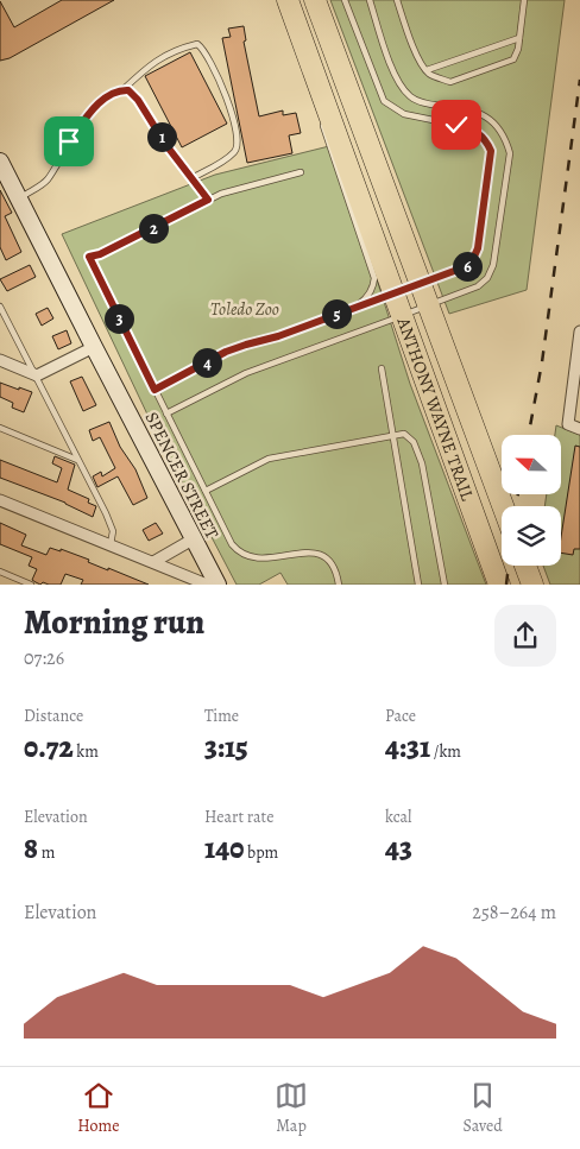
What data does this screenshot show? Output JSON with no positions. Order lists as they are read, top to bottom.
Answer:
{
  "streets": {
    "highway": ["ANTHONY WAYNE TRAIL"],
    "street": ["SPENCER STREET"]
  },
  "parks": ["Toledo Zoo"],
  "north": "left",
  "page": {
    "pins": [
      "1",
      "2",
      "6",
      "5",
      "3",
      "4"
    ],
    "heading": ["Morning run", "07:26"],
    "stats": [
      ["Distance", "0.72 km"],
      ["Time", "3:15"],
      ["Pace", "4:31 /km"],
      ["Elevation", "8 m"],
      ["Heart rate", "140 bpm"],
      ["kcal", "43"]
    ],
    "chart": ["Elevation", "258–264 m"],
    "tabs": ["Home", "Map", "Saved"]
  }
}
